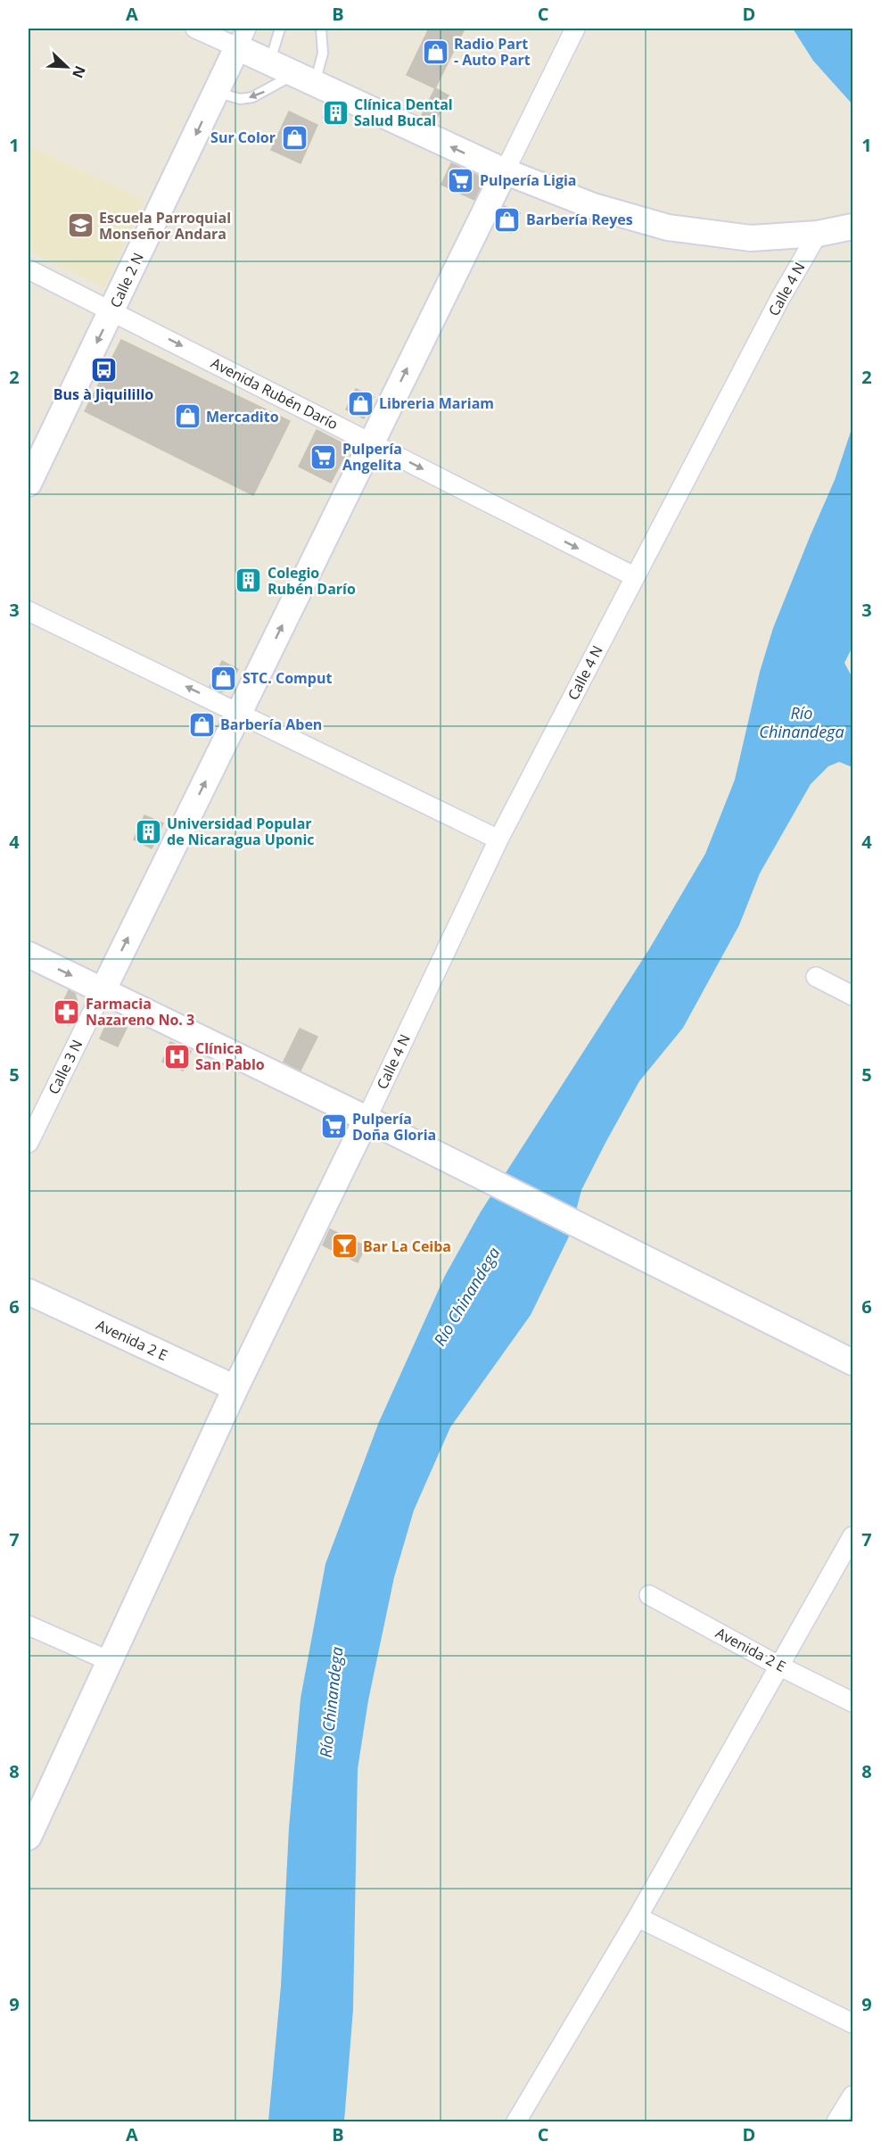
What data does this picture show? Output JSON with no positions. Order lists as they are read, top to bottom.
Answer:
{
  "streets": {
    "street": [
      "Calle 2 N",
      "Calle 4 N",
      "Avenida Rubén Darío",
      "Calle 3 N",
      "Avenida 2 E"
    ]
  },
  "crossings": [
    ["Calle 2 N", "Avenida Rubén Darío"],
    ["Calle 4 N", "Avenida Rubén Darío"]
  ],
  "one_way": ["Calle 2 N", "Avenida Rubén Darío"],
  "water": ["Río Chinandega"],
  "places": {
    "shop": [
      "Radio Part - Auto Part",
      "Sur Color",
      "Barbería Reyes",
      "Libreria Mariam",
      "Mercadito",
      "STC. Comput",
      "Barbería Aben"
    ],
    "building": ["Clínica Dental Salud Bucal", "Colegio Rubén Darío", "Universidad Popular de Nicaragua Uponic"],
    "supermarket": ["Pulpería Ligia", "Pulpería Angelita", "Pulpería Doña Gloria"],
    "school or university": ["Escuela Parroquial Monseñor Andara"],
    "bus stop": ["Bus à Jiquilillo"],
    "pharmacy": ["Farmacia Nazareno No. 3"],
    "hospital": ["Clínica San Pablo"],
    "bar": ["Bar La Ceiba"]
  },
  "north": "bottom right",
  "grid": {
    "columns": [
      "A",
      "B",
      "C",
      "D"
    ],
    "rows": [
      "1",
      "2",
      "3",
      "4",
      "5",
      "6",
      "7",
      "8",
      "9"
    ]
  }
}
